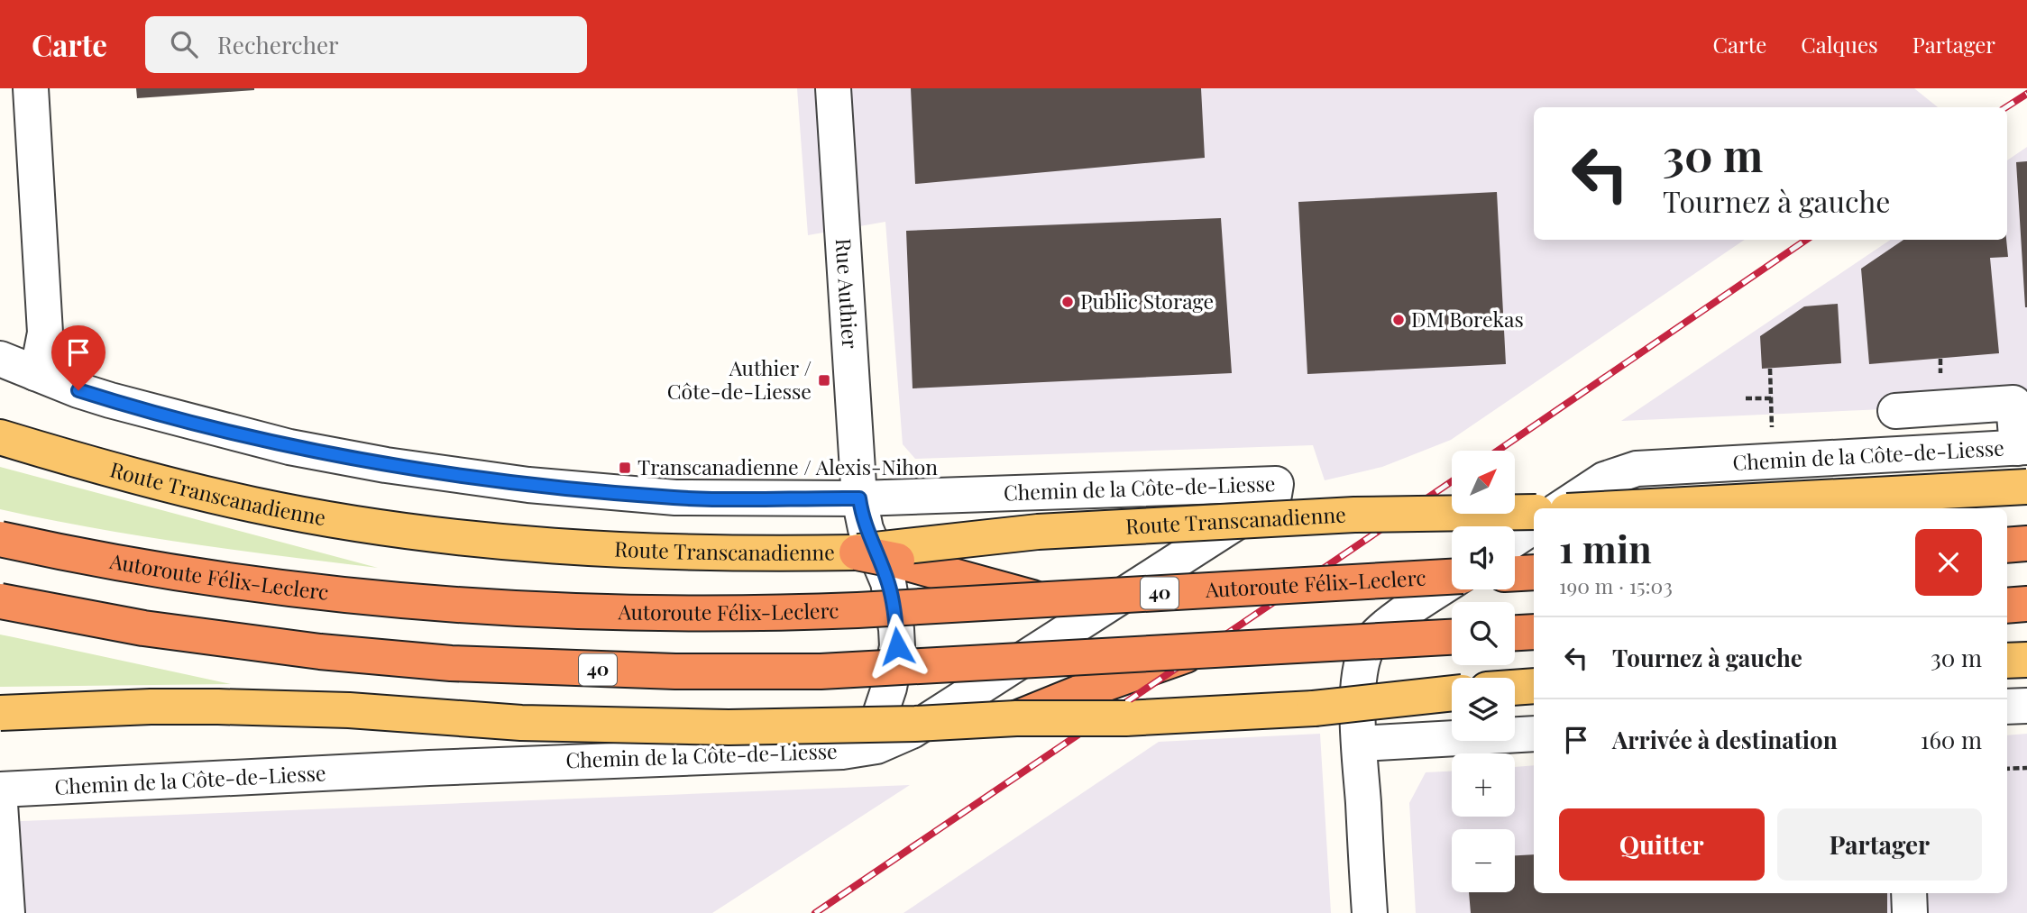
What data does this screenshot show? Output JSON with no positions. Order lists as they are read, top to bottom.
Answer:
{
  "streets": {
    "highway": ["Autoroute Félix-Leclerc", "40"],
    "main road": ["Route Transcanadienne"],
    "street": ["Rue Authier", "Chemin de la Côte-de-Liesse"]
  },
  "crossings": [
    ["Rue Authier", "Chemin de la Côte-de-Liesse"]
  ],
  "places": {
    "other": ["Public Storage", "DM Borekas"],
    "transit": ["Authier / Côte-de-Liesse", "Transcanadienne / Alexis-Nihon"]
  },
  "north": "top right",
  "page": {
    "header": "Carte",
    "search": "Rechercher",
    "nav": ["Carte", "Calques", "Partager"],
    "turn": ["30 m", "Tournez à gauche"],
    "map_buttons": ["+", "−"],
    "heading": ["1 min", "190 m · 15:03"],
    "list": [
      {
        "name": "Tournez à gauche",
        "value": "30 m"
      },
      {
        "name": "Arrivée à destination",
        "value": "160 m"
      }
    ],
    "buttons": ["Quitter", "Partager"]
  }
}
